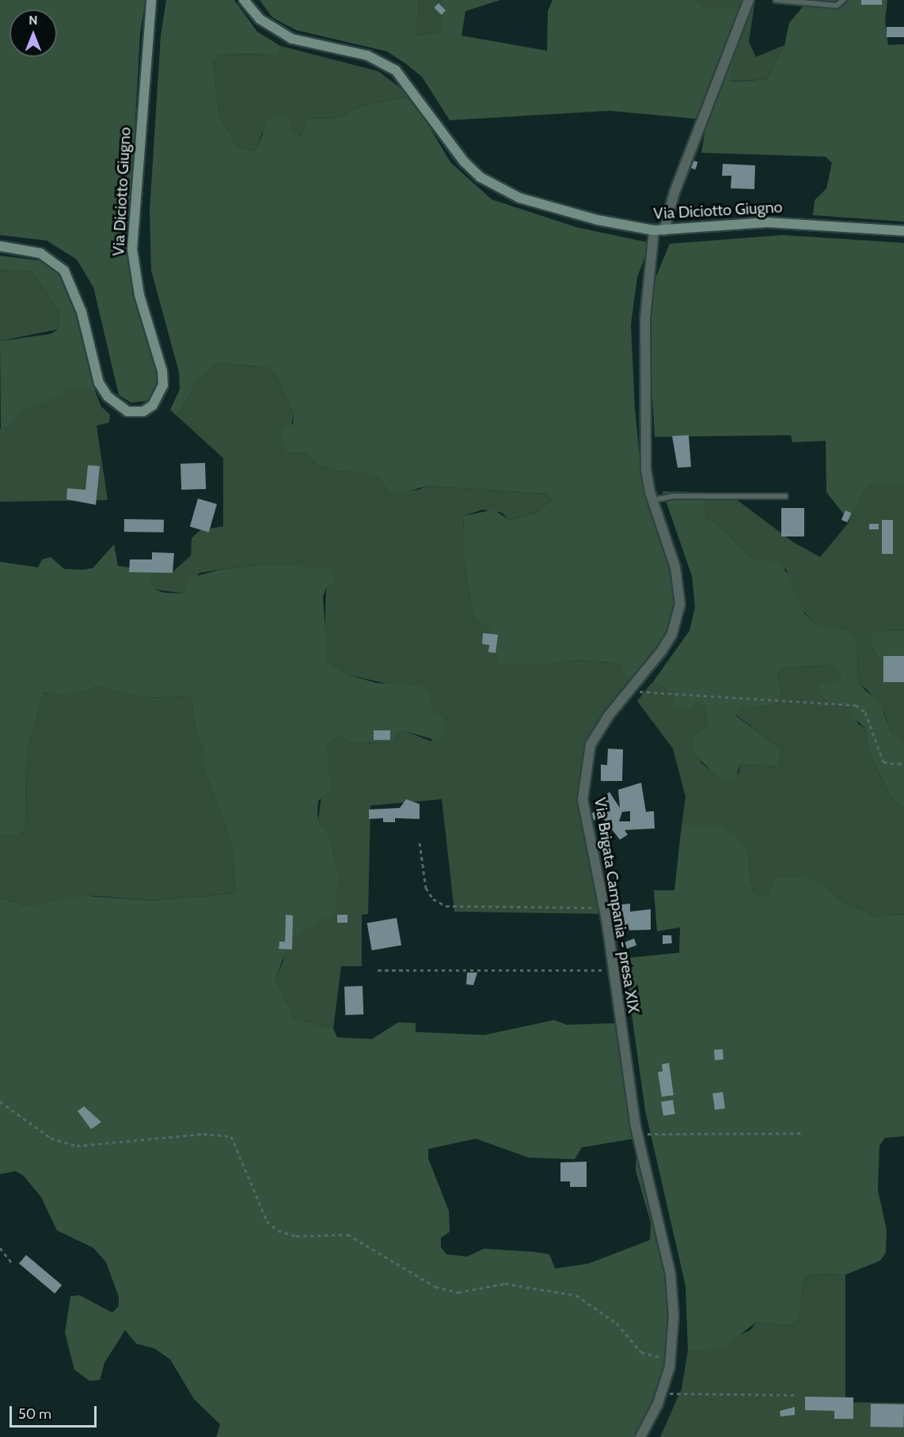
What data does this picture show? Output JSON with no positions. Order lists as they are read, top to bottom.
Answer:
{
  "streets": {
    "main road": ["Via Diciotto Giugno"],
    "street": ["Via Brigata Campania - presa XIX"]
  },
  "crossings": [
    ["Via Diciotto Giugno", "Via Brigata Campania - presa XIX"]
  ],
  "scale_bar": "50 m",
  "north": "top"
}
